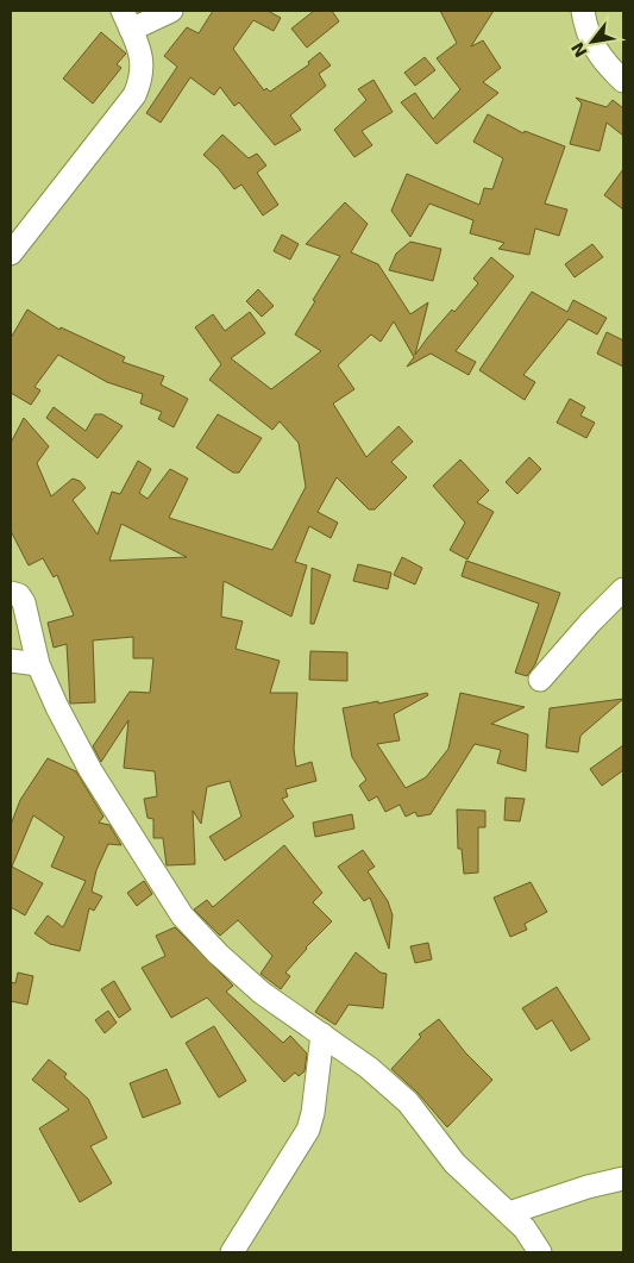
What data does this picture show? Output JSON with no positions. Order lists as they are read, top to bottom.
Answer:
{
  "north": "bottom left"
}
